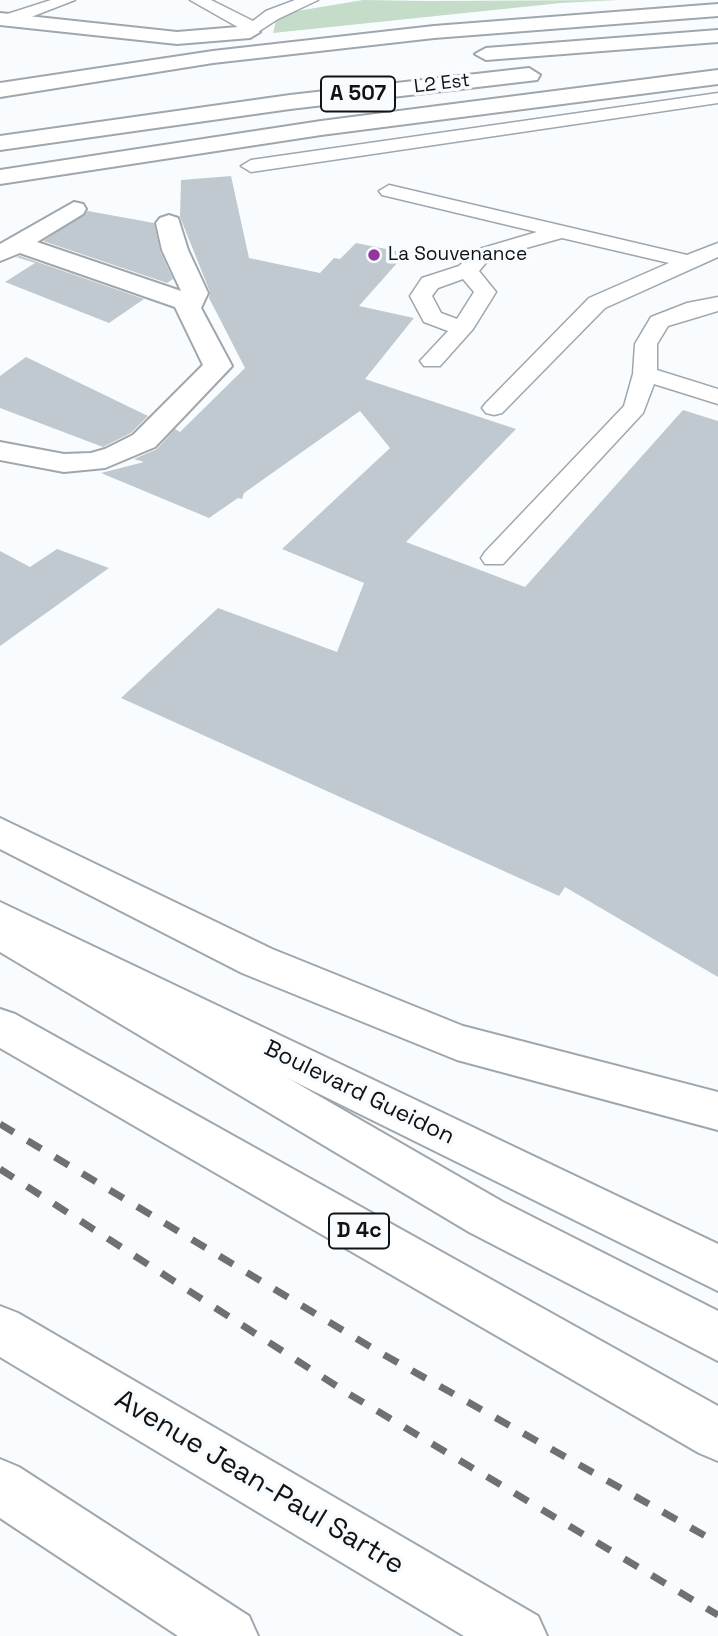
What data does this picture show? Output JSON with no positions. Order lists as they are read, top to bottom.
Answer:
{
  "streets": {
    "main road": [
      "L2 Est",
      "A 507",
      "Boulevard Gueidon",
      "D 4c",
      "Avenue Jean-Paul Sartre"
    ]
  },
  "places": ["La Souvenance"]
}
